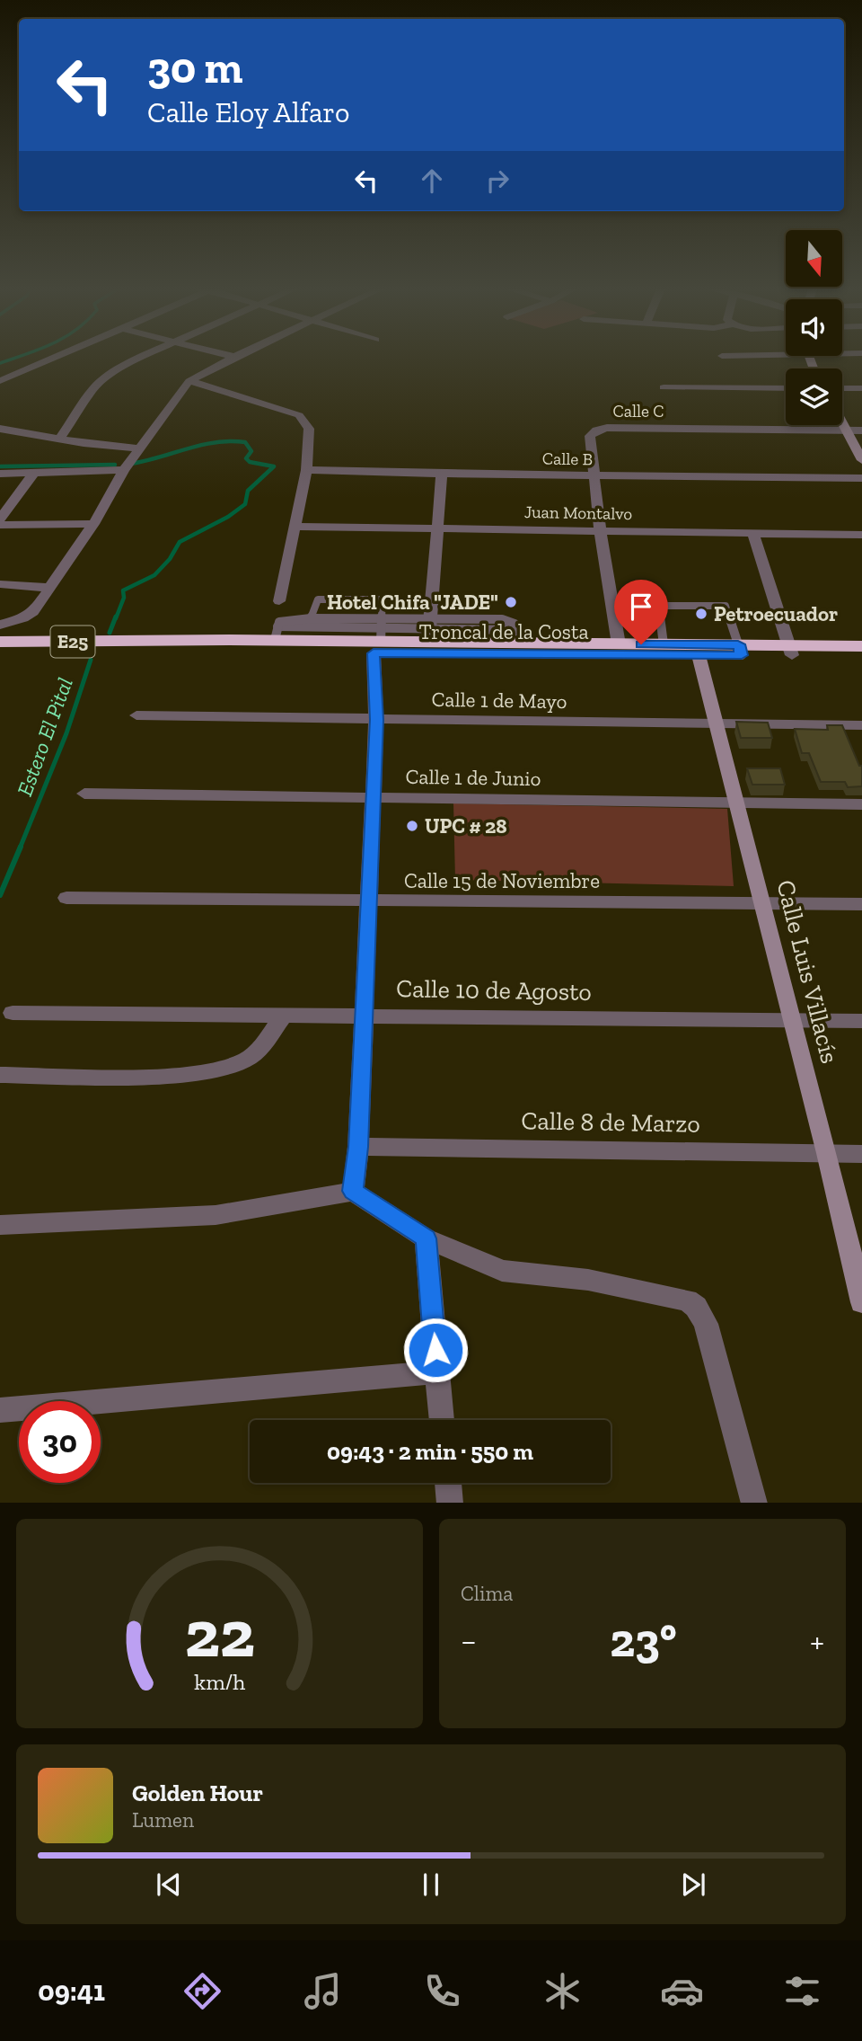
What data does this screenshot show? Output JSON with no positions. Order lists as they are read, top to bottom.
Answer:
{
  "streets": {
    "highway": ["Troncal de la Costa", "E25"],
    "street": [
      "Calle C",
      "Calle B",
      "Juan Montalvo",
      "Calle 1 de Mayo",
      "Calle 1 de Junio",
      "Calle 15 de Noviembre",
      "Calle Luis Villacís",
      "Calle 10 de Agosto",
      "Calle 8 de Marzo"
    ]
  },
  "crossings": [
    ["Calle C", "Calle B"],
    ["Calle C", "Juan Montalvo"],
    ["Calle C", "Troncal de la Costa"],
    ["Troncal de la Costa", "Calle Luis Villacís"],
    ["Calle 1 de Mayo", "Calle Luis Villacís"],
    ["Calle 1 de Junio", "Calle Luis Villacís"],
    ["Calle 15 de Noviembre", "Calle Luis Villacís"],
    ["Calle Luis Villacís", "Calle 10 de Agosto"],
    ["Calle Luis Villacís", "Calle 8 de Marzo"]
  ],
  "water": ["Estero El Pital"],
  "places": ["Hotel Chifa \"JADE\"", "Petroecuador", "UPC # 28"],
  "north": "bottom",
  "page": {
    "turn": ["30 m", "Calle Eloy Alfaro"],
    "limit": "30",
    "trip": "09:43 · 2 min · 550 m",
    "tile": "Clima",
    "heat": ["−", "23°", "+"],
    "song": ["Golden Hour", "Lumen"],
    "tabs": "09:41",
    "gauge": ["22", "km/h"]
  }
}
